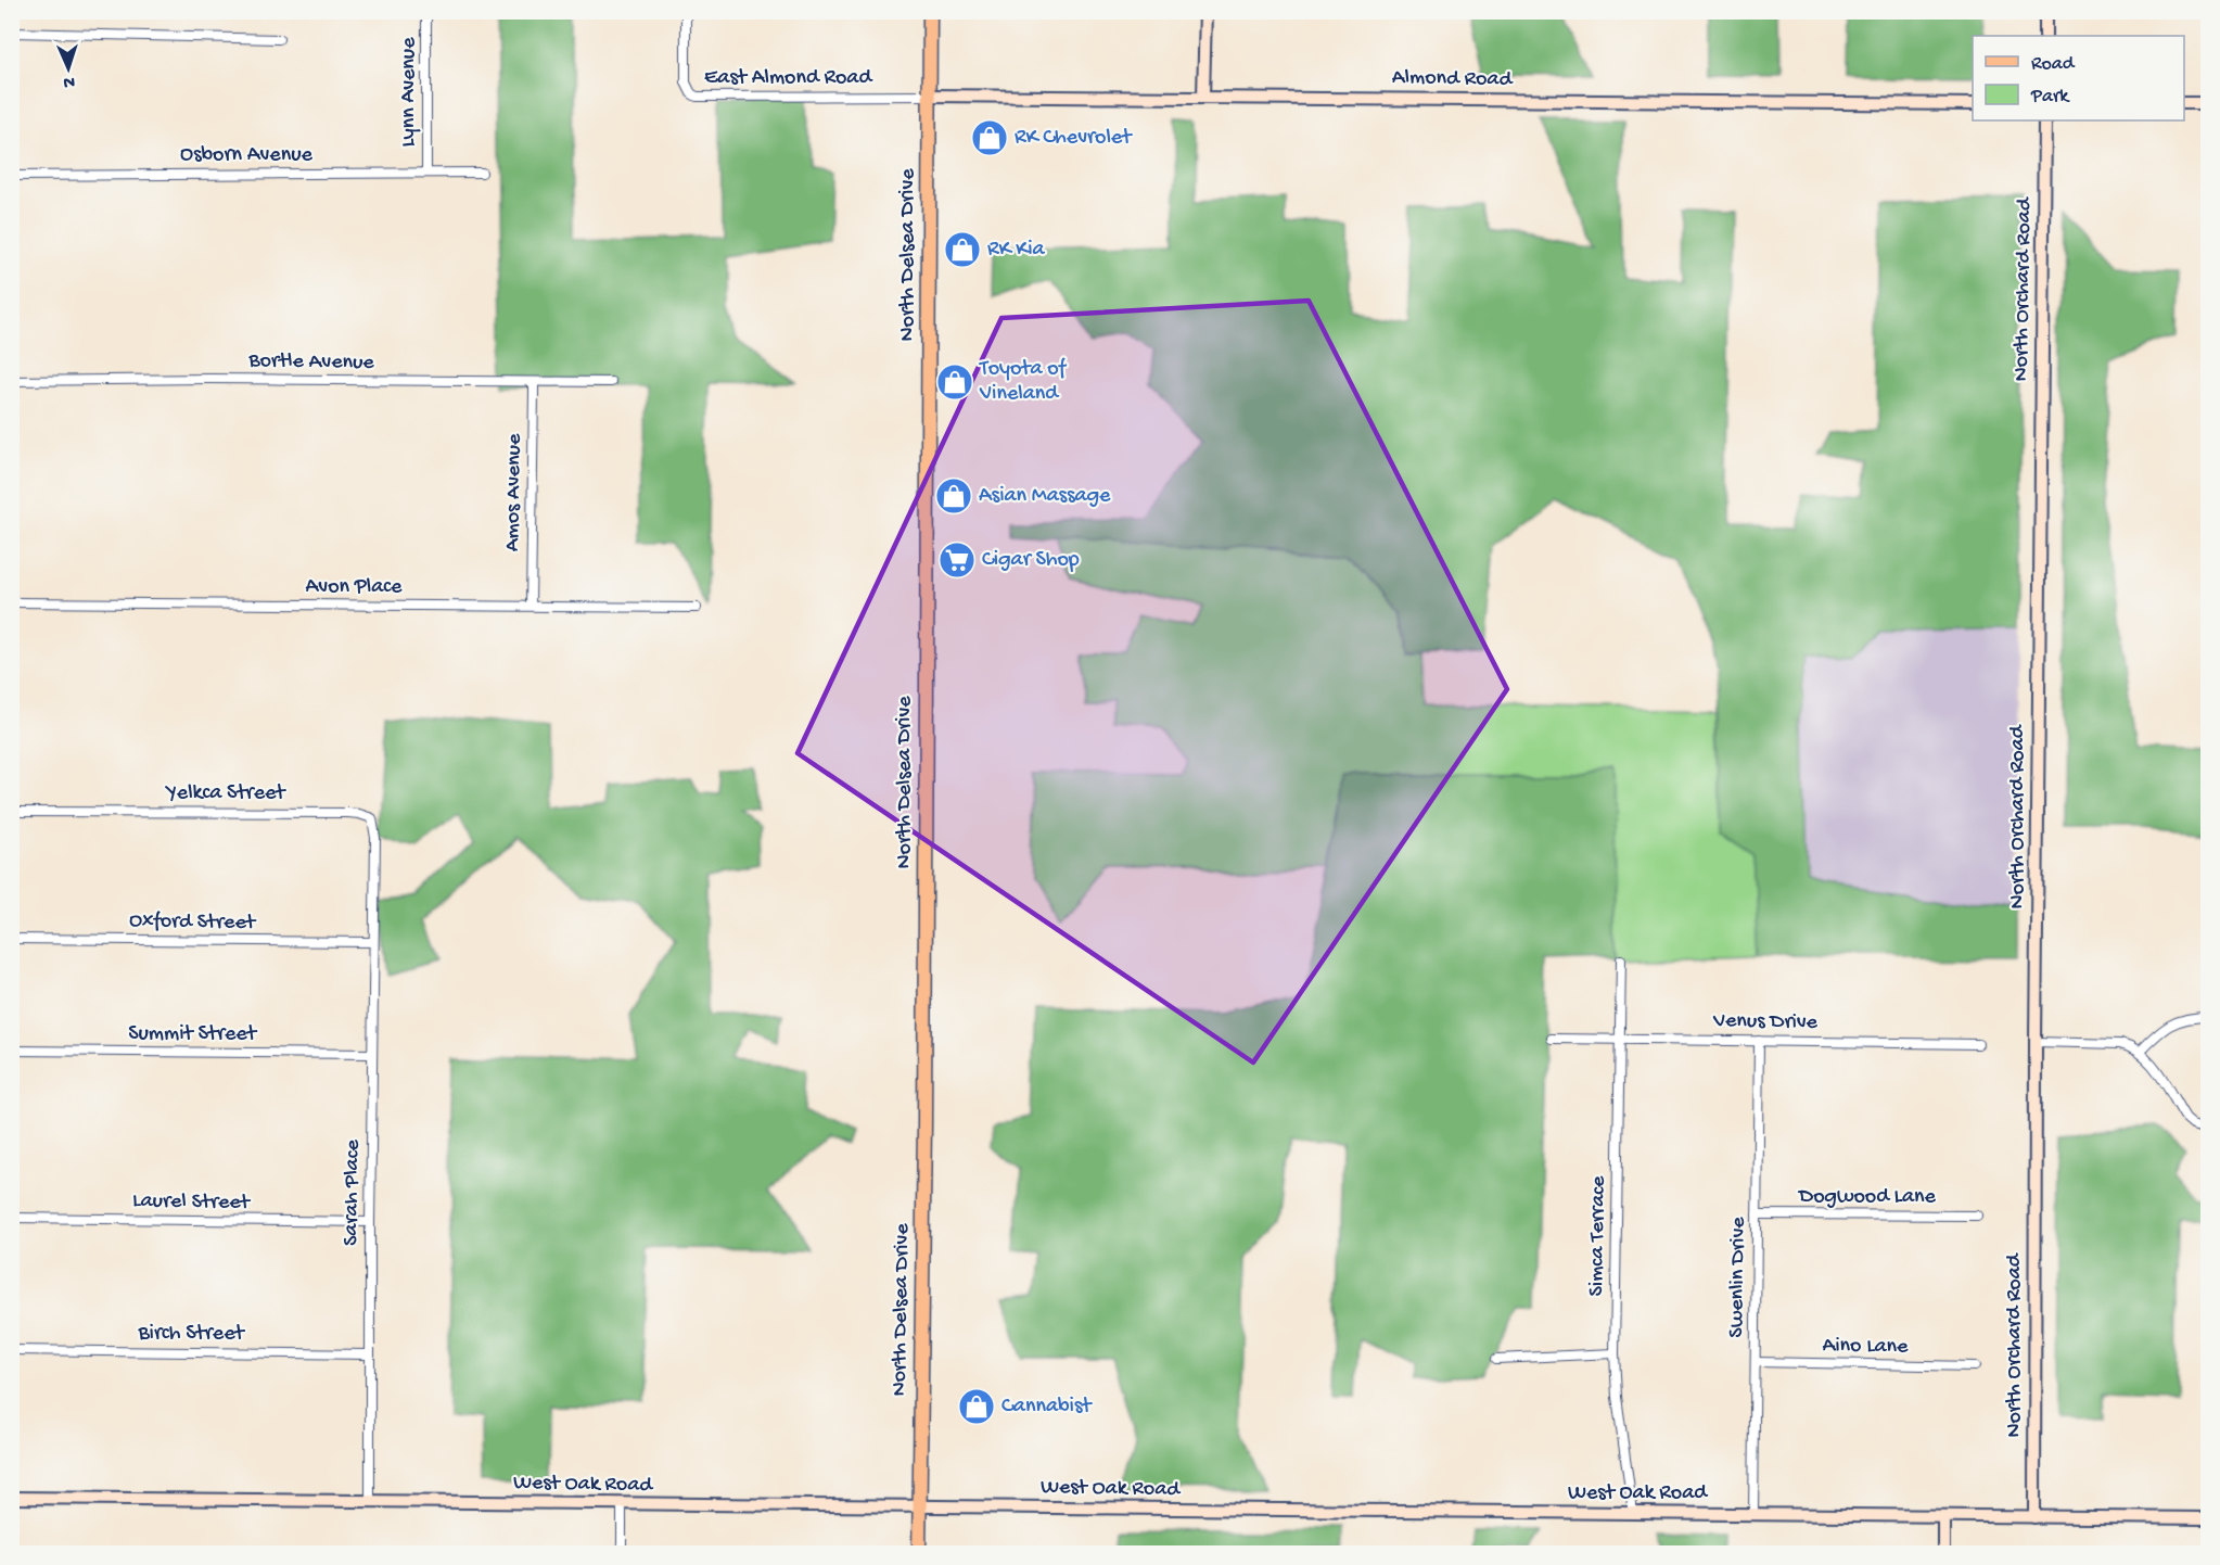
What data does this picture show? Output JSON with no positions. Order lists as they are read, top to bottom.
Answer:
{
  "streets": {
    "main road": ["North Delsea Drive"],
    "street": [
      "East Almond Road",
      "Almond Road",
      "Lynn Avenue",
      "Osborn Avenue",
      "North Orchard Road",
      "Bortle Avenue",
      "Amos Avenue",
      "Avon Place",
      "Yelkca Street",
      "Oxford Street",
      "Venus Drive",
      "Summit Street",
      "Sarah Place",
      "Dogwood Lane",
      "Laurel Street",
      "Simca Terrace",
      "Swenlin Drive",
      "Birch Street",
      "Aino Lane",
      "West Oak Road"
    ]
  },
  "crossings": [
    ["East Almond Road", "Almond Road"],
    ["East Almond Road", "North Delsea Drive"],
    ["Almond Road", "North Delsea Drive"],
    ["Lynn Avenue", "Osborn Avenue"],
    ["North Delsea Drive", "West Oak Road"],
    ["North Orchard Road", "West Oak Road"],
    ["Bortle Avenue", "Amos Avenue"],
    ["Amos Avenue", "Avon Place"],
    ["Yelkca Street", "Sarah Place"],
    ["Oxford Street", "Sarah Place"],
    ["Venus Drive", "Simca Terrace"],
    ["Venus Drive", "Swenlin Drive"],
    ["Summit Street", "Sarah Place"],
    ["Sarah Place", "Laurel Street"],
    ["Sarah Place", "Birch Street"],
    ["Sarah Place", "West Oak Road"],
    ["Dogwood Lane", "Swenlin Drive"],
    ["Simca Terrace", "West Oak Road"],
    ["Swenlin Drive", "Aino Lane"],
    ["Swenlin Drive", "West Oak Road"]
  ],
  "places": {
    "shop": [
      "RK Chevrolet",
      "RK Kia",
      "Toyota of Vineland",
      "Asian Massage",
      "Cannabist"
    ],
    "supermarket": ["Cigar Shop"]
  },
  "legend": ["Road", "Park"],
  "north": "bottom"
}
